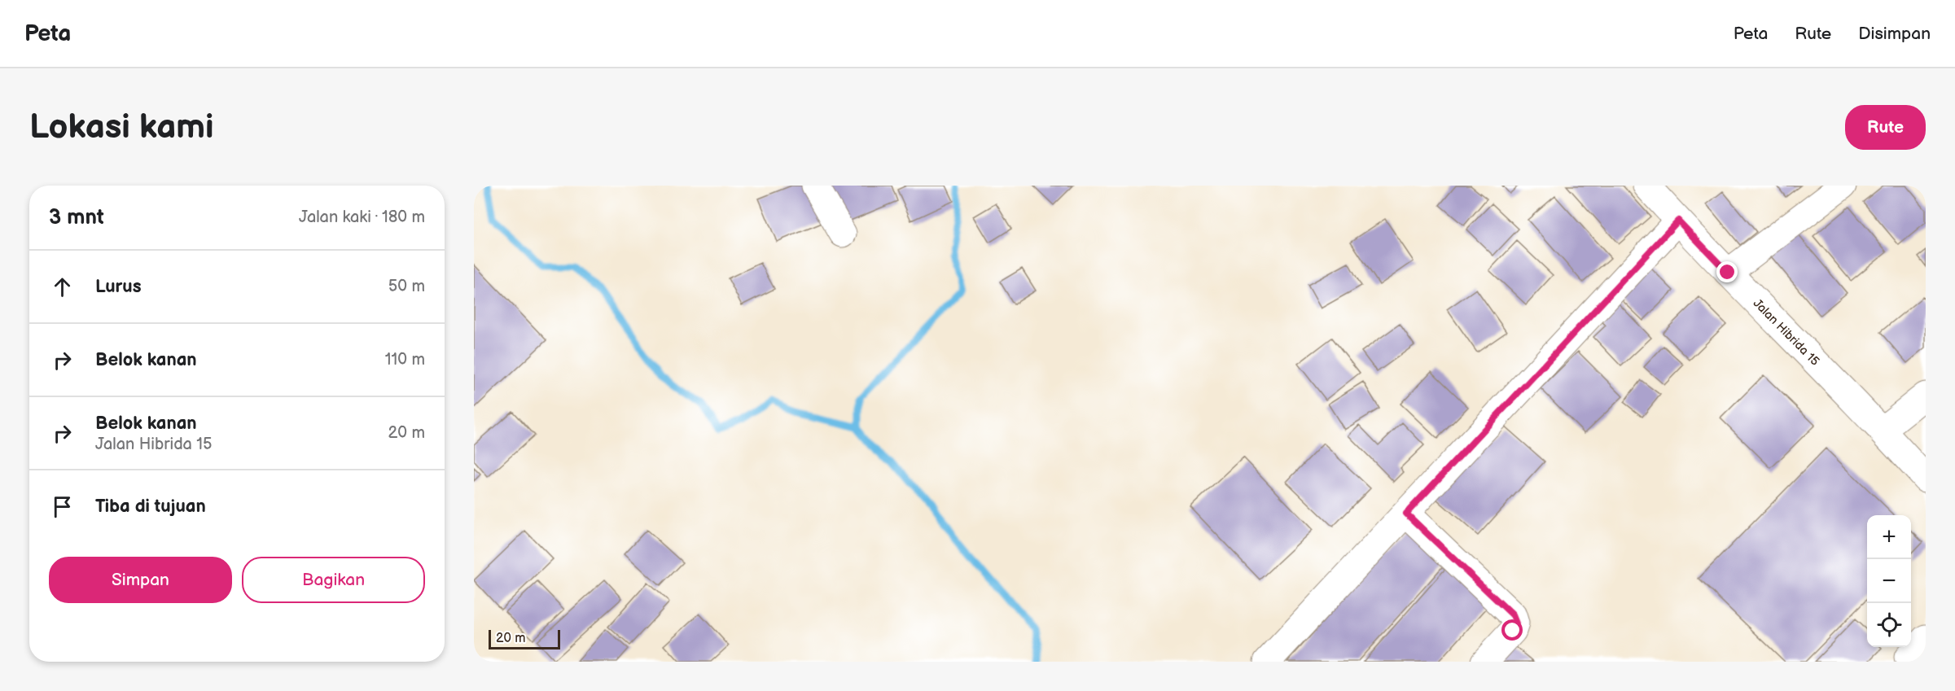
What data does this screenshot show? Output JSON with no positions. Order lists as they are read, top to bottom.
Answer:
{
  "streets": {
    "street": ["Jalan Hibrida 15"]
  },
  "scale_bar": "20 m",
  "page": {
    "header": "Peta",
    "nav": ["Peta", "Rute", "Disimpan"],
    "buttons": [
      "Rute",
      ["Simpan", "Bagikan"]
    ],
    "title": "Lokasi kami",
    "heading": ["3 mnt", "Jalan kaki · 180 m"],
    "list": [
      ["Lurus", "50 m"],
      ["Belok kanan", "110 m"],
      ["Belok kanan", "Jalan Hibrida 15", "20 m"],
      "Tiba di tujuan"
    ],
    "map_buttons": ["+", "−"],
    "scale": "20 m"
  }
}
